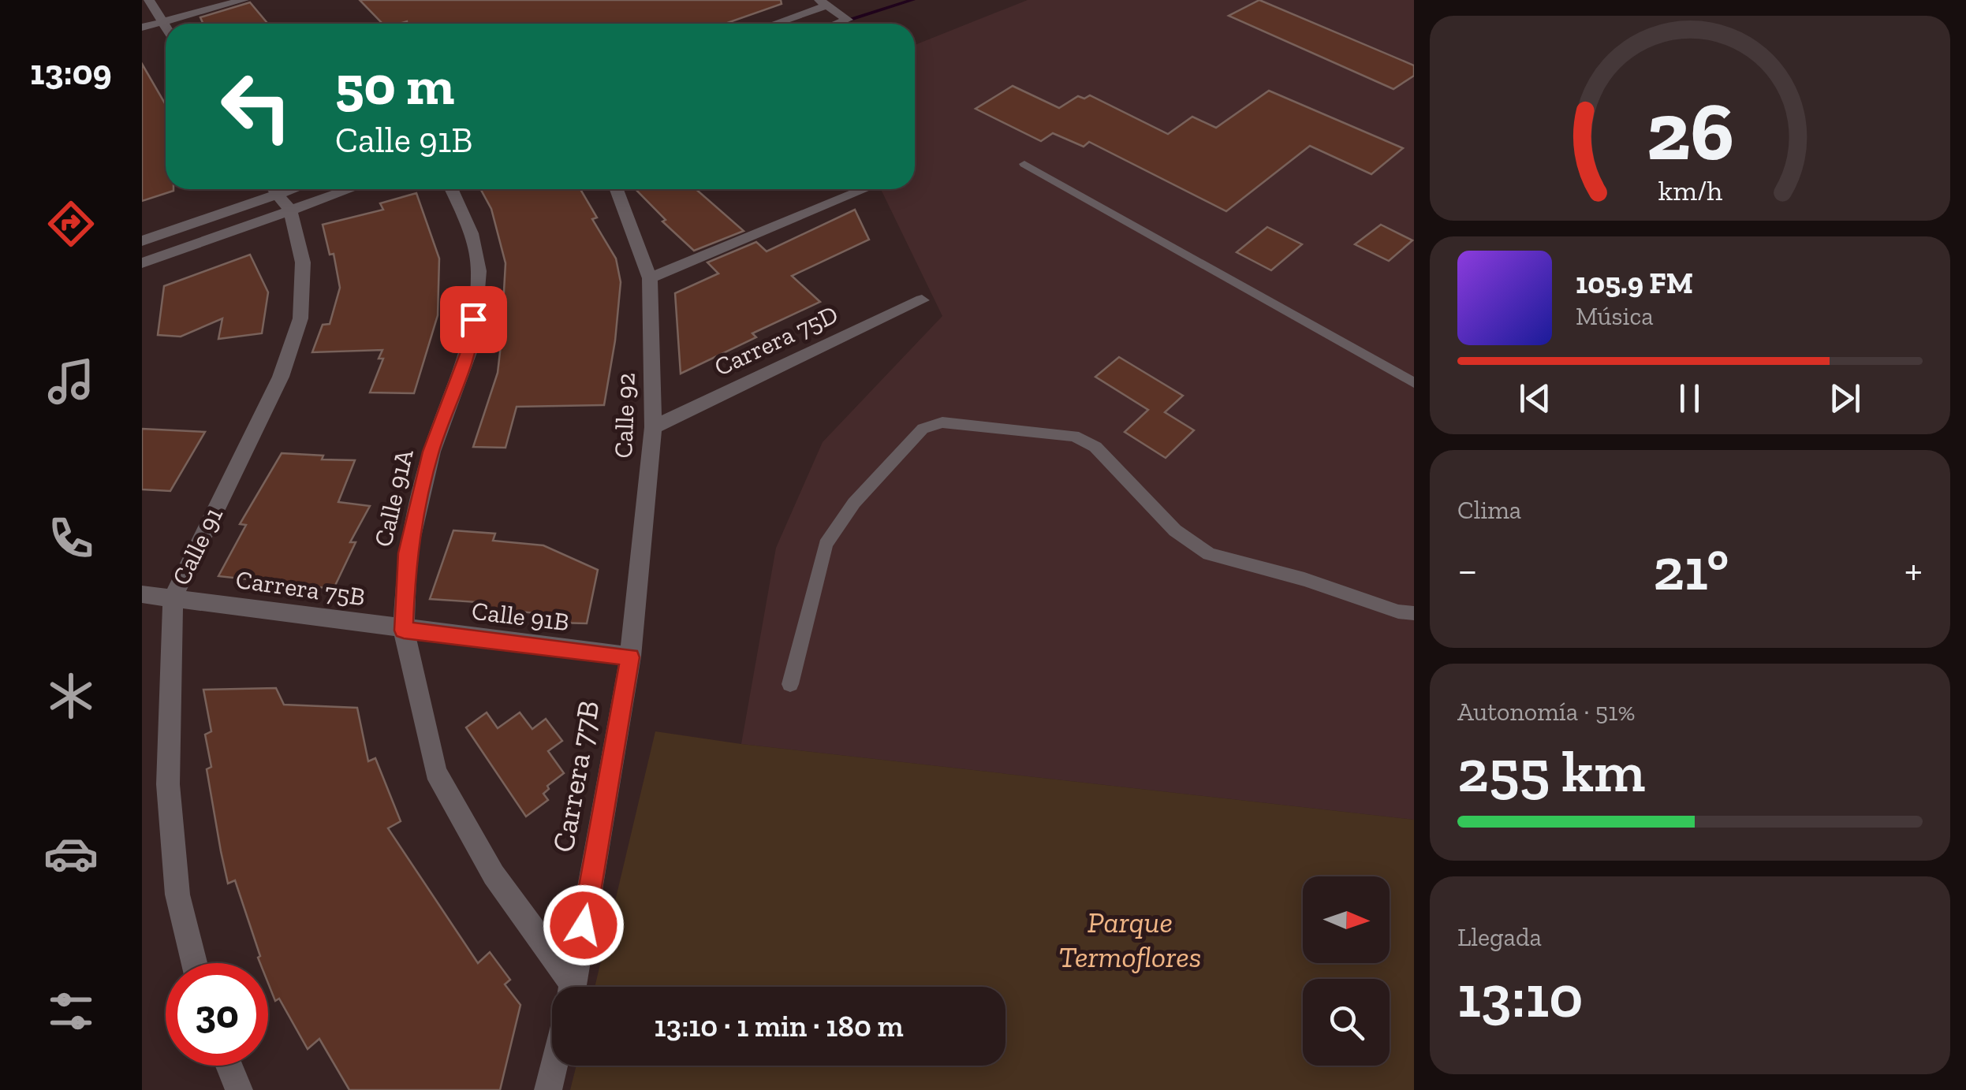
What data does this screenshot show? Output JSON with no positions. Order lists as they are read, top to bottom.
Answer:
{
  "streets": {
    "street": [
      "Carrera 75D",
      "Calle 92",
      "Calle 91A",
      "Calle 91",
      "Carrera 75B",
      "Calle 91B",
      "Carrera 77B"
    ]
  },
  "crossings": [
    ["Carrera 75D", "Calle 92"],
    ["Calle 92", "Calle 91B"],
    ["Calle 92", "Carrera 77B"],
    ["Calle 91A", "Carrera 75B"],
    ["Calle 91A", "Calle 91B"],
    ["Calle 91", "Carrera 75B"],
    ["Carrera 75B", "Calle 91B"],
    ["Calle 91B", "Carrera 77B"]
  ],
  "parks": ["Parque Termoflores"],
  "north": "right",
  "page": {
    "tabs": "13:09",
    "turn": ["50 m", "Calle 91B"],
    "song": ["105.9 FM", "Música"],
    "tile": [
      "Clima",
      ["Autonomía · 51%", "255 km"],
      ["Llegada", "13:10"]
    ],
    "heat": ["−", "21°", "+"],
    "limit": "30",
    "trip": "13:10 · 1 min · 180 m",
    "gauge": ["26", "km/h"]
  }
}
